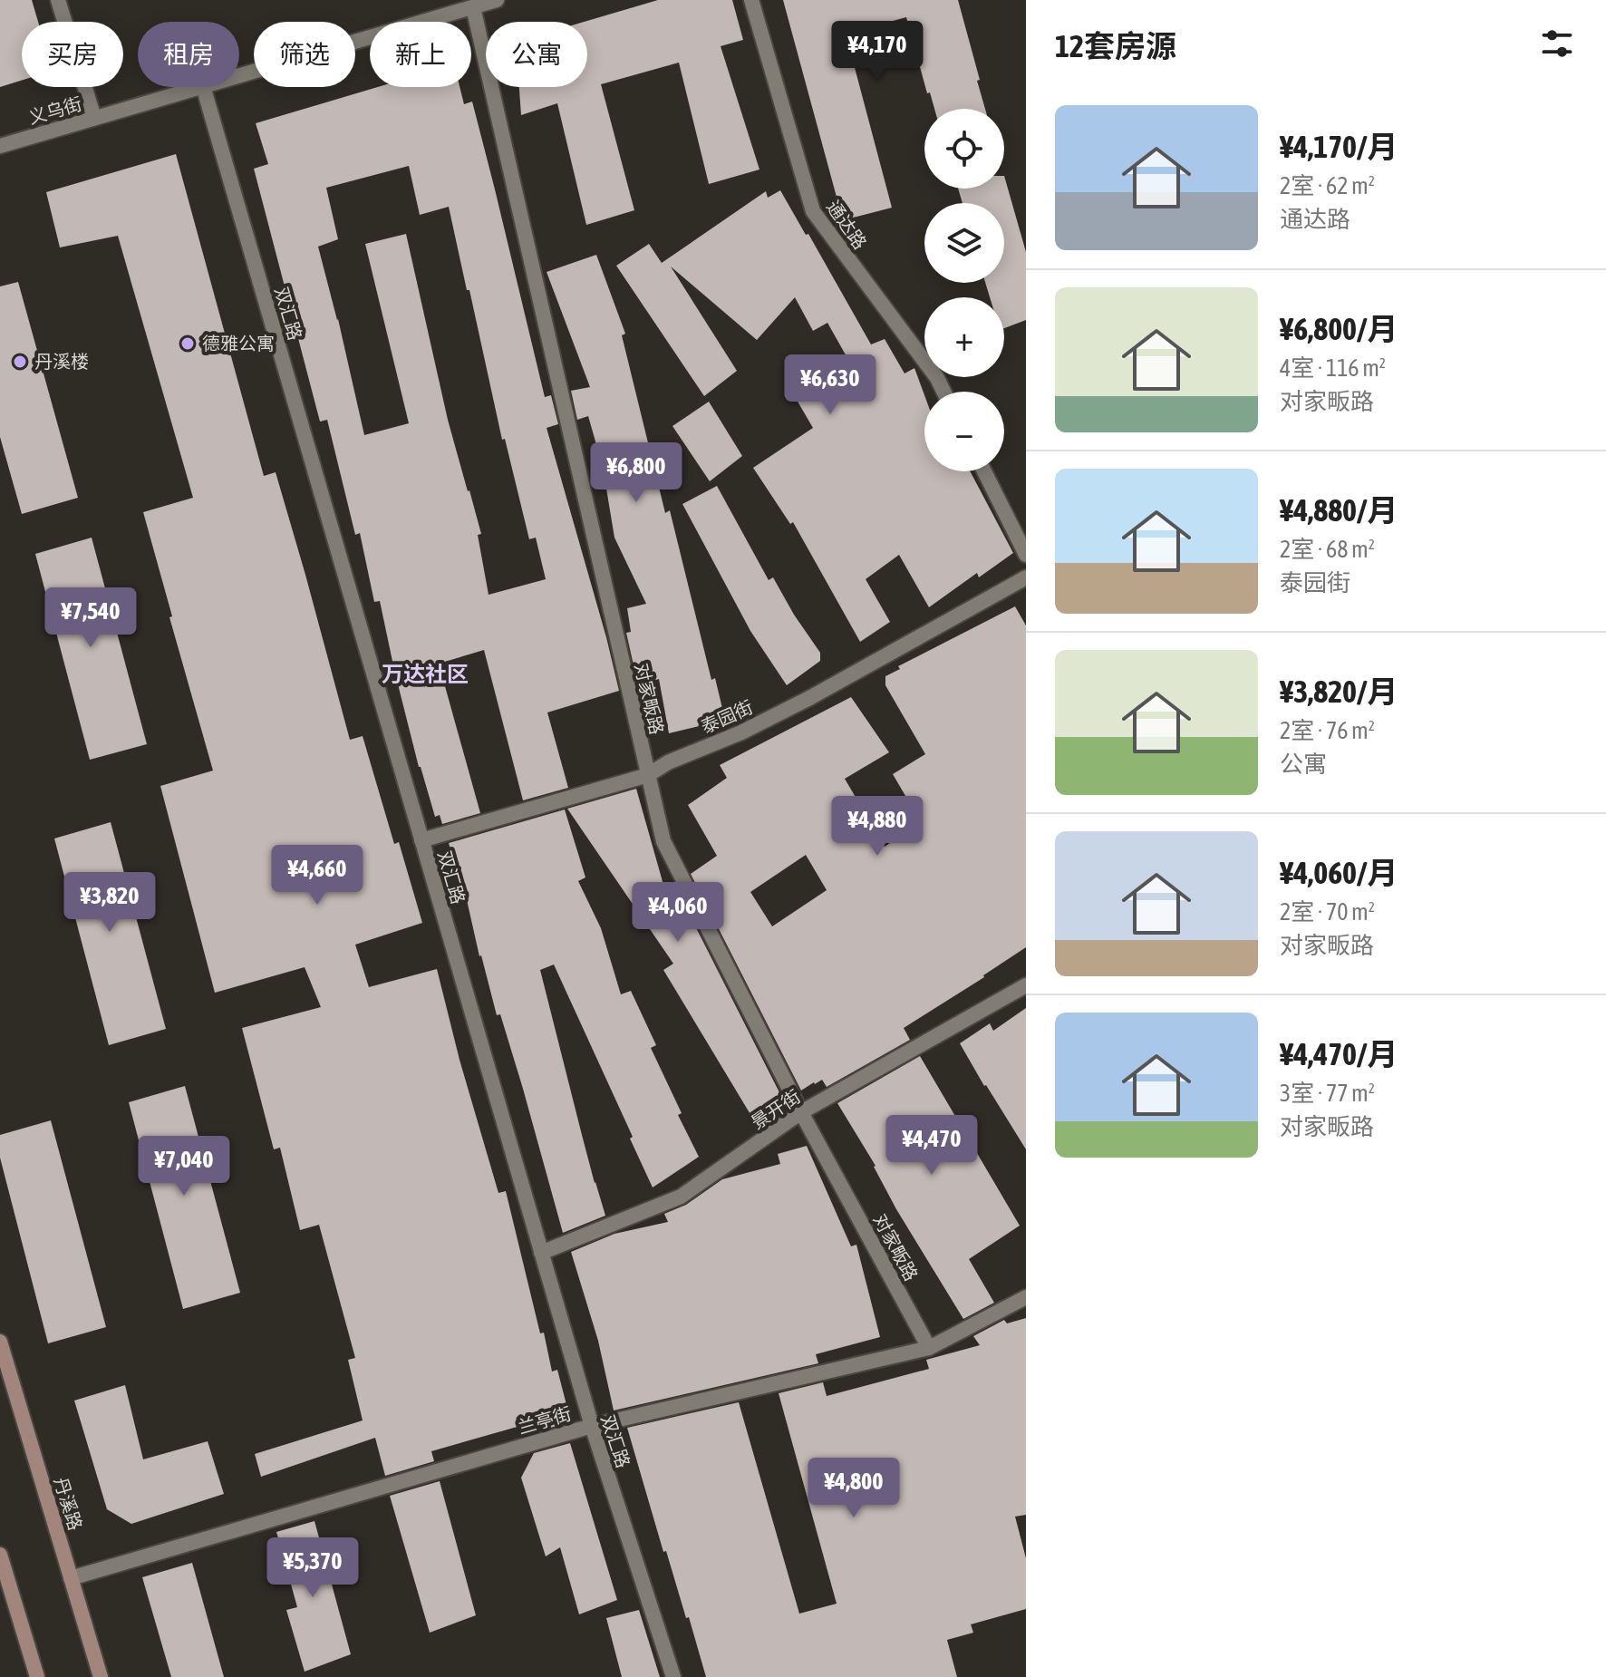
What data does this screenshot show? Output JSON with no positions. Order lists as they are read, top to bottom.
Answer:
{
  "streets": {
    "main road": ["丹溪路"],
    "street": [
      "义乌街",
      "通达路",
      "双汇路",
      "对家畈路",
      "泰园街",
      "景开街",
      "兰亭街"
    ]
  },
  "crossings": [
    ["义乌街", "对家畈路"],
    ["双汇路", "泰园街"],
    ["双汇路", "景开街"],
    ["双汇路", "兰亭街"],
    ["对家畈路", "泰园街"],
    ["对家畈路", "景开街"],
    ["对家畈路", "兰亭街"],
    ["兰亭街", "丹溪路"]
  ],
  "districts": ["万达社区"],
  "places": ["德雅公寓", "丹溪楼"],
  "page": {
    "heading": "12套房源",
    "price": [
      "¥4,170",
      "¥6,630",
      "¥6,800",
      "¥7,540",
      "¥4,880",
      "¥4,660",
      "¥3,820",
      "¥4,060",
      "¥4,470",
      "¥7,040",
      "¥4,800",
      "¥5,370"
    ],
    "chip": [
      "买房",
      "租房",
      "筛选",
      "新上",
      "公寓"
    ],
    "list": [
      {
        "name": "¥4,170/月",
        "note": "2室 · 62 m² · 通达路"
      },
      {
        "name": "¥6,800/月",
        "note": "4室 · 116 m² · 对家畈路"
      },
      {
        "name": "¥4,880/月",
        "note": "2室 · 68 m² · 泰园街"
      },
      {
        "name": "¥3,820/月",
        "note": "2室 · 76 m² · 公寓"
      },
      {
        "name": "¥4,060/月",
        "note": "2室 · 70 m² · 对家畈路"
      },
      {
        "name": "¥4,470/月",
        "note": "3室 · 77 m² · 对家畈路"
      }
    ],
    "map_buttons": ["+", "−"]
  }
}
